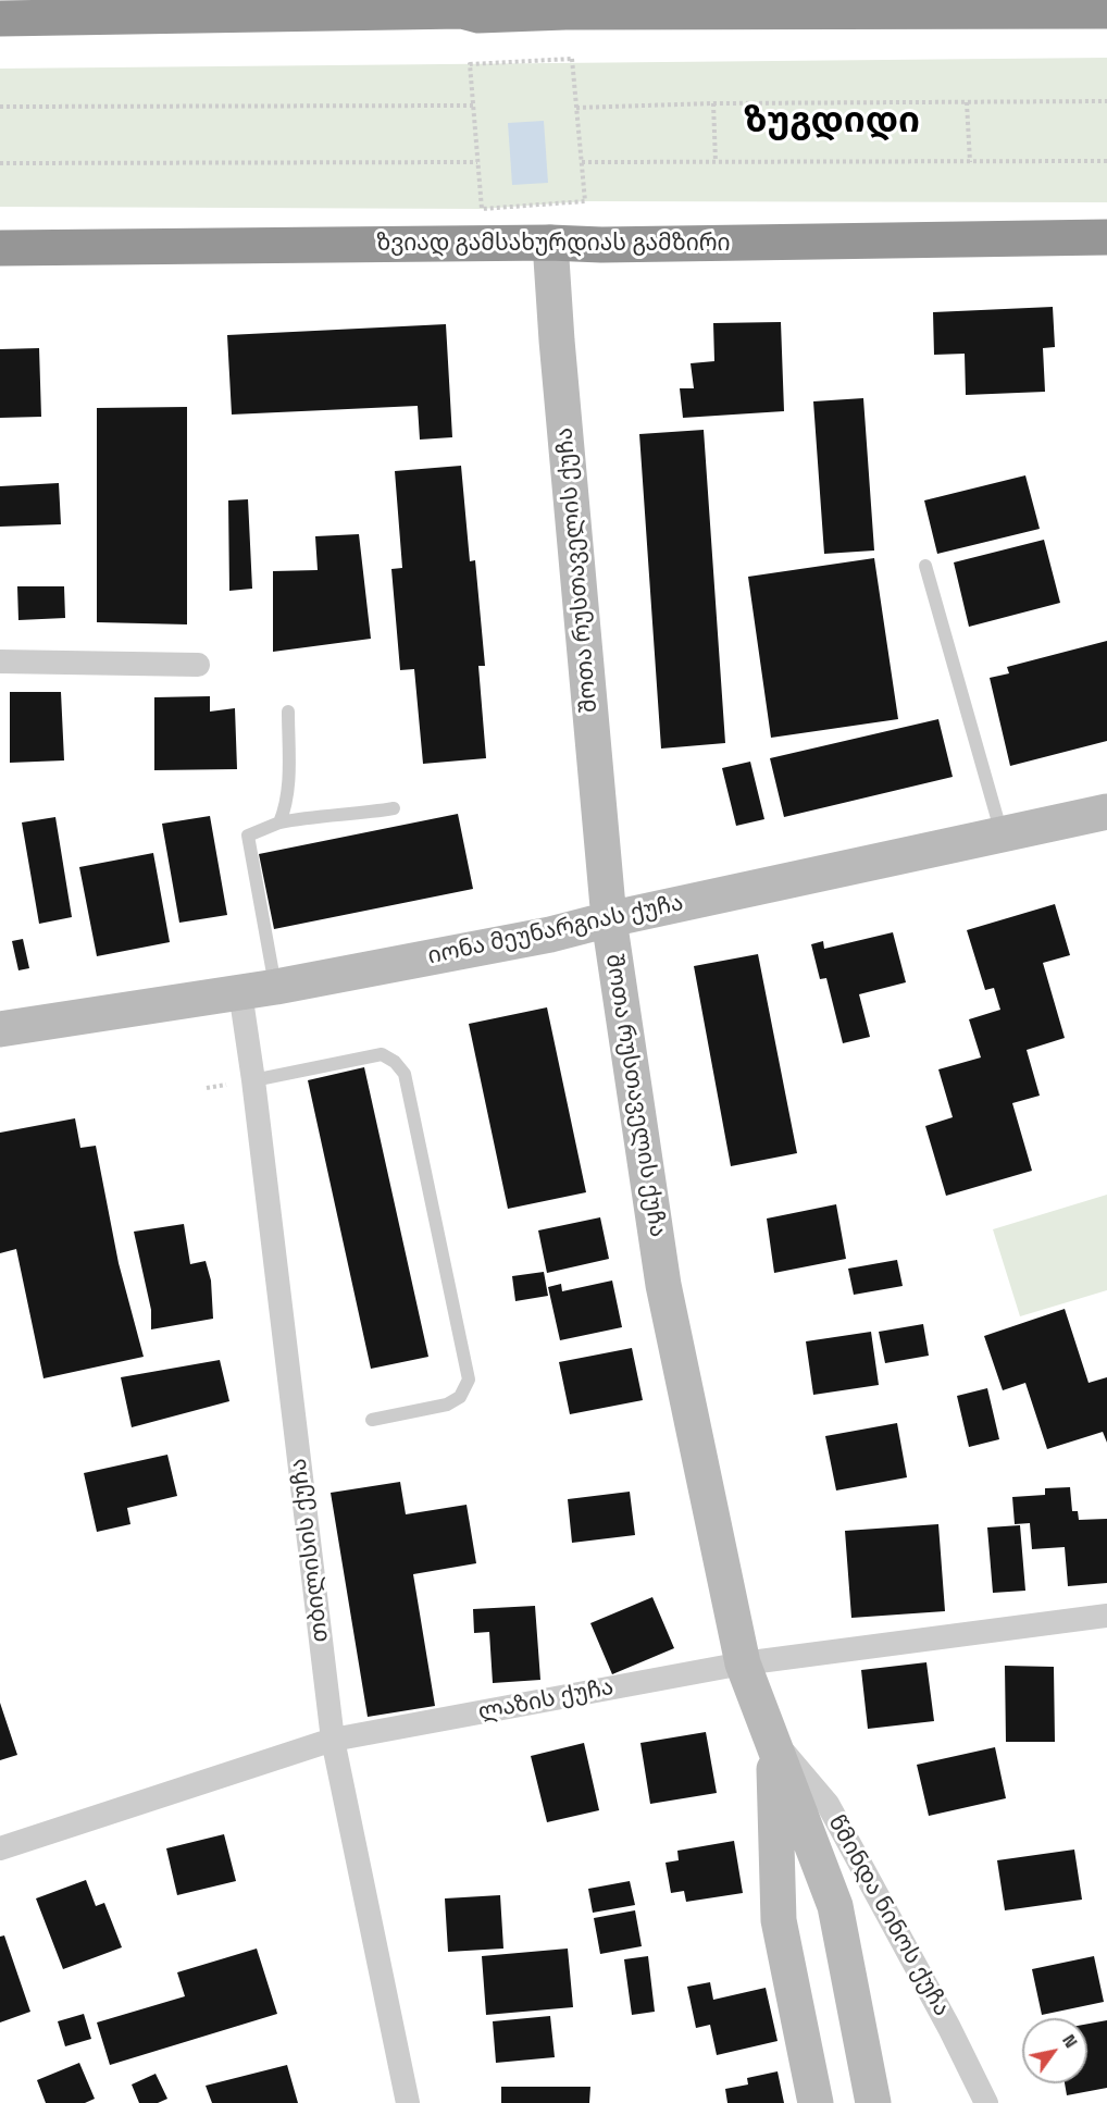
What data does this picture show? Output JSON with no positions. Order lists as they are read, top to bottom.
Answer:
{
  "streets": {
    "highway": ["ზვიად გამსახურდიას გამზირი"],
    "main road": ["შოთა რუსთაველის ქუჩა", "იონა მეუნარგიას ქუჩა"],
    "street": ["თბილისის ქუჩა", "ლაზის ქუჩა", "წმინდა ნინოს ქუჩა"]
  },
  "crossings": [
    ["ზვიად გამსახურდიას გამზირი", "შოთა რუსთაველის ქუჩა"],
    ["შოთა რუსთაველის ქუჩა", "იონა მეუნარგიას ქუჩა"],
    ["შოთა რუსთაველის ქუჩა", "ლაზის ქუჩა"],
    ["შოთა რუსთაველის ქუჩა", "წმინდა ნინოს ქუჩა"],
    ["იონა მეუნარგიას ქუჩა", "თბილისის ქუჩა"],
    ["თბილისის ქუჩა", "ლაზის ქუჩა"]
  ],
  "districts": ["ზუგდიდი"],
  "north": "top right"
}
